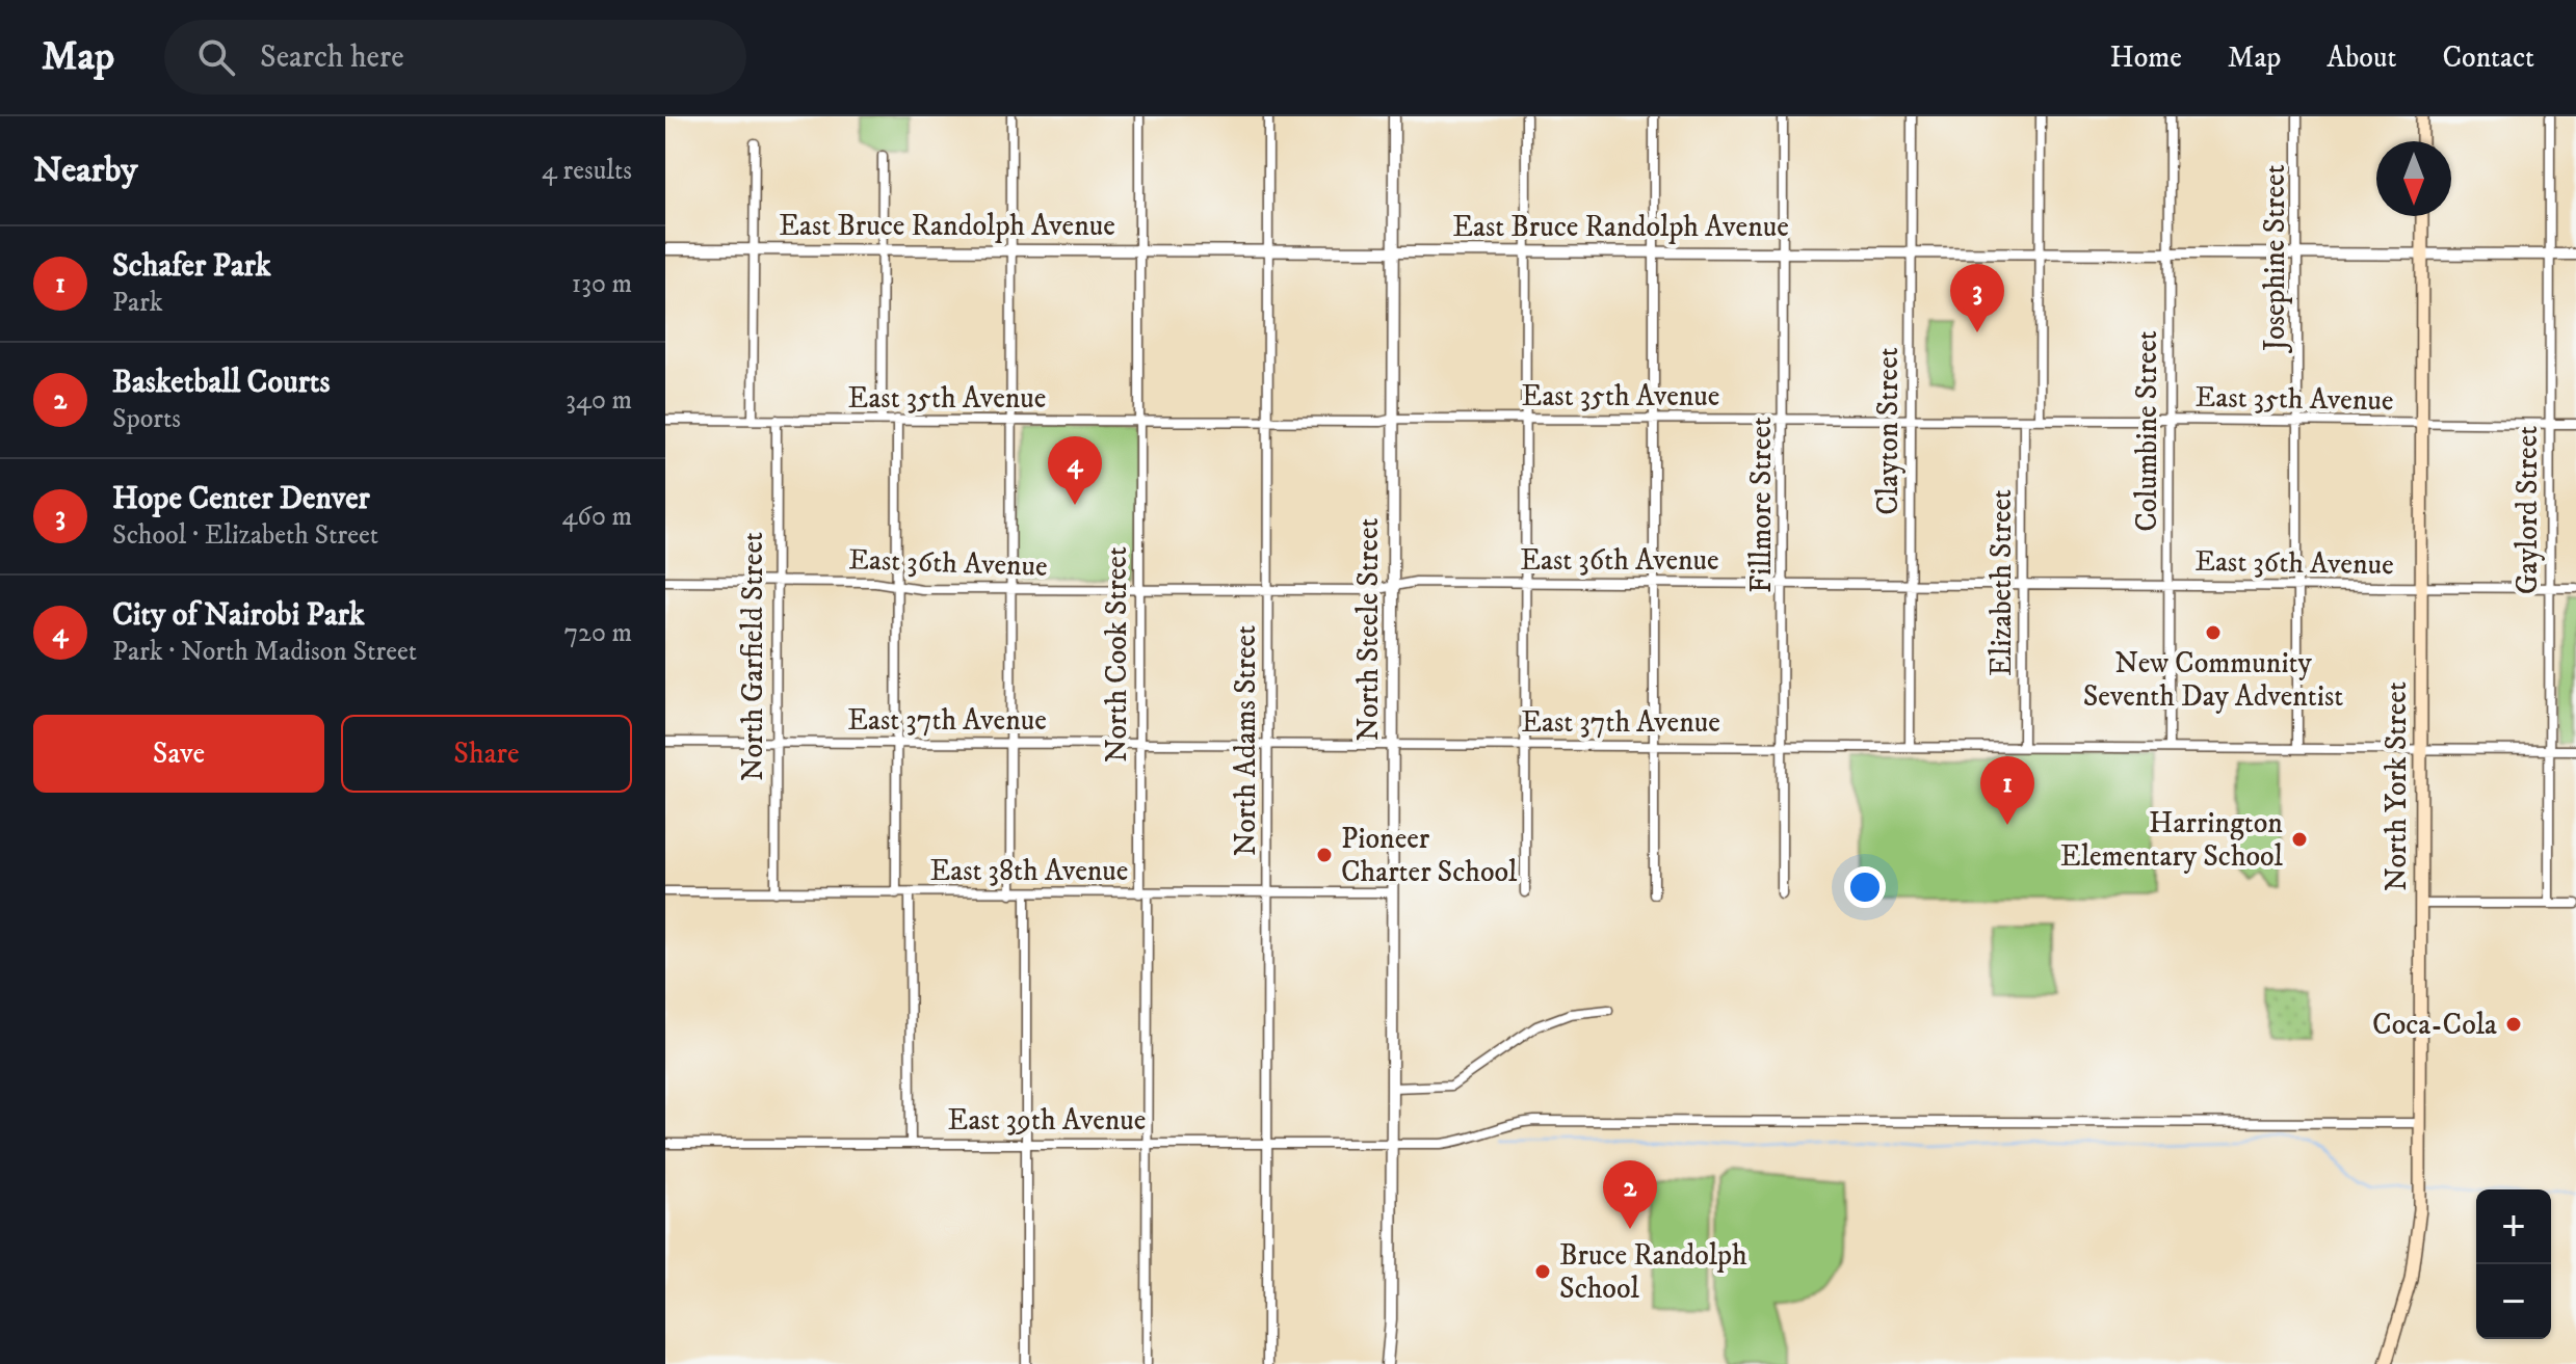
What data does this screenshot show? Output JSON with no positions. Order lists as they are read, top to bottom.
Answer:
{
  "streets": {
    "main road": ["North York Street"],
    "street": [
      "East Bruce Randolph Avenue",
      "Josephine Street",
      "East 35th Avenue",
      "Clayton Street",
      "Columbine Street",
      "Fillmore Street",
      "Gaylord Street",
      "East 36th Avenue",
      "Elizabeth Street",
      "North Steele Street",
      "North Cook Street",
      "North Garfield Street",
      "East 37th Avenue",
      "North Adams Street",
      "East 38th Avenue",
      "East 39th Avenue"
    ]
  },
  "crossings": [
    ["East Bruce Randolph Avenue", "Josephine Street"],
    ["East Bruce Randolph Avenue", "Clayton Street"],
    ["East Bruce Randolph Avenue", "Columbine Street"],
    ["East Bruce Randolph Avenue", "Fillmore Street"],
    ["East Bruce Randolph Avenue", "Gaylord Street"],
    ["East Bruce Randolph Avenue", "North Steele Street"],
    ["East Bruce Randolph Avenue", "North Cook Street"],
    ["East Bruce Randolph Avenue", "North Adams Street"],
    ["East Bruce Randolph Avenue", "North York Street"],
    ["Josephine Street", "East 35th Avenue"],
    ["Josephine Street", "East 36th Avenue"],
    ["Josephine Street", "East 37th Avenue"],
    ["East 35th Avenue", "Clayton Street"],
    ["East 35th Avenue", "Columbine Street"],
    ["East 35th Avenue", "Fillmore Street"],
    ["East 35th Avenue", "Gaylord Street"],
    ["East 35th Avenue", "Elizabeth Street"],
    ["East 35th Avenue", "North Steele Street"],
    ["East 35th Avenue", "North Cook Street"],
    ["East 35th Avenue", "North Garfield Street"],
    ["East 35th Avenue", "North Adams Street"],
    ["East 35th Avenue", "North York Street"],
    ["Clayton Street", "East 36th Avenue"],
    ["Clayton Street", "East 37th Avenue"],
    ["Columbine Street", "East 36th Avenue"],
    ["Columbine Street", "East 37th Avenue"],
    ["Fillmore Street", "East 36th Avenue"],
    ["Fillmore Street", "East 37th Avenue"],
    ["Gaylord Street", "East 36th Avenue"],
    ["Gaylord Street", "East 37th Avenue"],
    ["East 36th Avenue", "Elizabeth Street"],
    ["East 36th Avenue", "North Steele Street"],
    ["East 36th Avenue", "North Cook Street"],
    ["East 36th Avenue", "North Garfield Street"],
    ["East 36th Avenue", "North Adams Street"],
    ["East 36th Avenue", "North York Street"],
    ["Elizabeth Street", "East 37th Avenue"],
    ["North Steele Street", "East 37th Avenue"],
    ["North Steele Street", "East 38th Avenue"],
    ["North Steele Street", "East 39th Avenue"],
    ["North Cook Street", "East 37th Avenue"],
    ["North Cook Street", "East 38th Avenue"],
    ["North Cook Street", "East 39th Avenue"],
    ["North Garfield Street", "East 37th Avenue"],
    ["North Garfield Street", "East 38th Avenue"],
    ["East 37th Avenue", "North Adams Street"],
    ["East 37th Avenue", "North York Street"],
    ["North Adams Street", "East 38th Avenue"],
    ["North Adams Street", "East 39th Avenue"],
    ["North York Street", "East 39th Avenue"]
  ],
  "places": [
    "New Community Seventh Day Adventist",
    "Harrington Elementary School",
    "Pioneer Charter School",
    "Coca-Cola",
    "Bruce Randolph School"
  ],
  "north": "bottom",
  "page": {
    "header": "Map",
    "search": "Search here",
    "nav": [
      "Home",
      "Map",
      "About",
      "Contact"
    ],
    "heading": ["Nearby", "4 results"],
    "list": [
      {
        "mark": "1",
        "name": "Schafer Park",
        "note": "Park",
        "value": "130 m"
      },
      {
        "mark": "2",
        "name": "Basketball Courts",
        "note": "Sports",
        "value": "340 m"
      },
      {
        "mark": "3",
        "name": "Hope Center Denver",
        "note": "School · Elizabeth Street",
        "value": "460 m"
      },
      {
        "mark": "4",
        "name": "City of Nairobi Park",
        "note": "Park · North Madison Street",
        "value": "720 m"
      }
    ],
    "pins": [
      "3",
      "4",
      "1",
      "2"
    ],
    "buttons": ["Save", "Share"],
    "map_buttons": ["+", "−"]
  }
}
